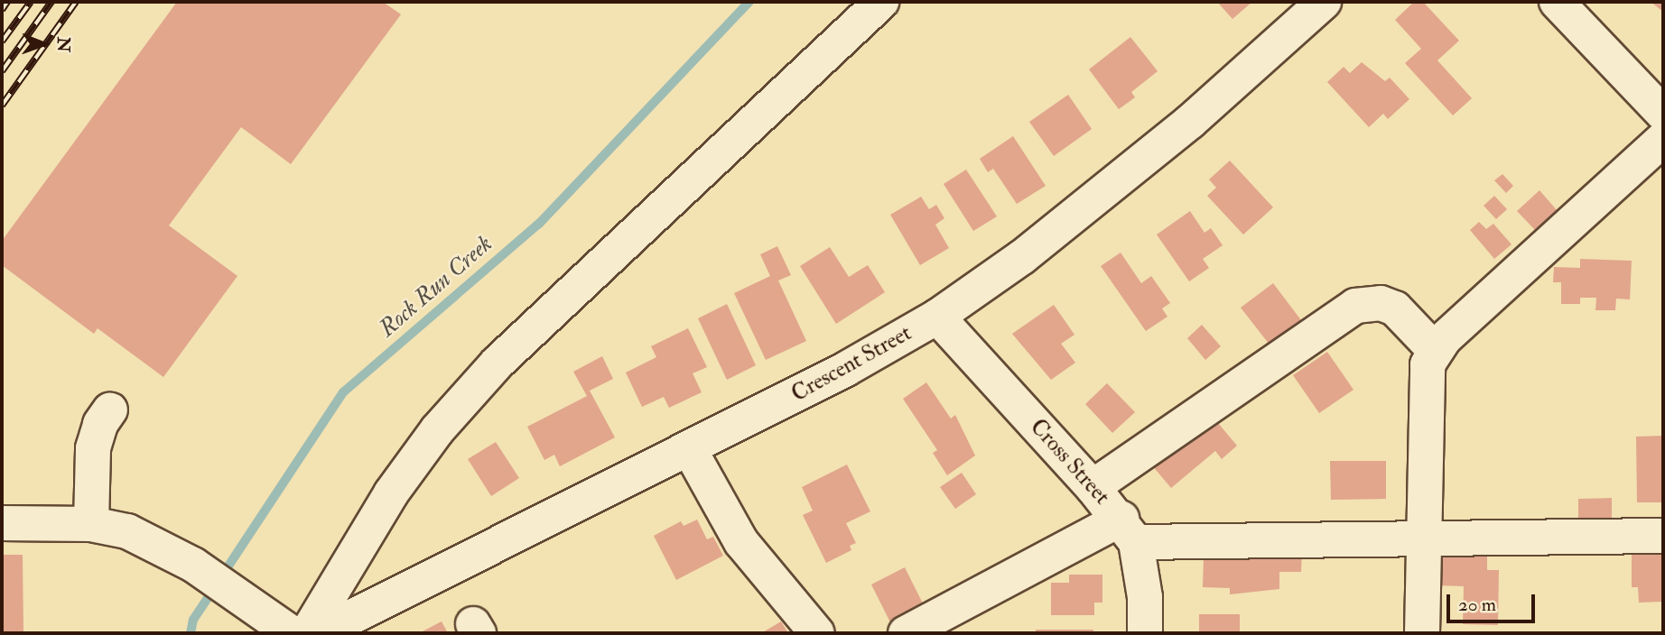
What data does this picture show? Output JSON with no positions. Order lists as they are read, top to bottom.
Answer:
{
  "streets": {
    "street": ["Crescent Street", "Cross Street"]
  },
  "crossings": [
    ["Crescent Street", "Cross Street"]
  ],
  "water": ["Rock Run Creek"],
  "scale_bar": "20 m",
  "north": "right"
}
